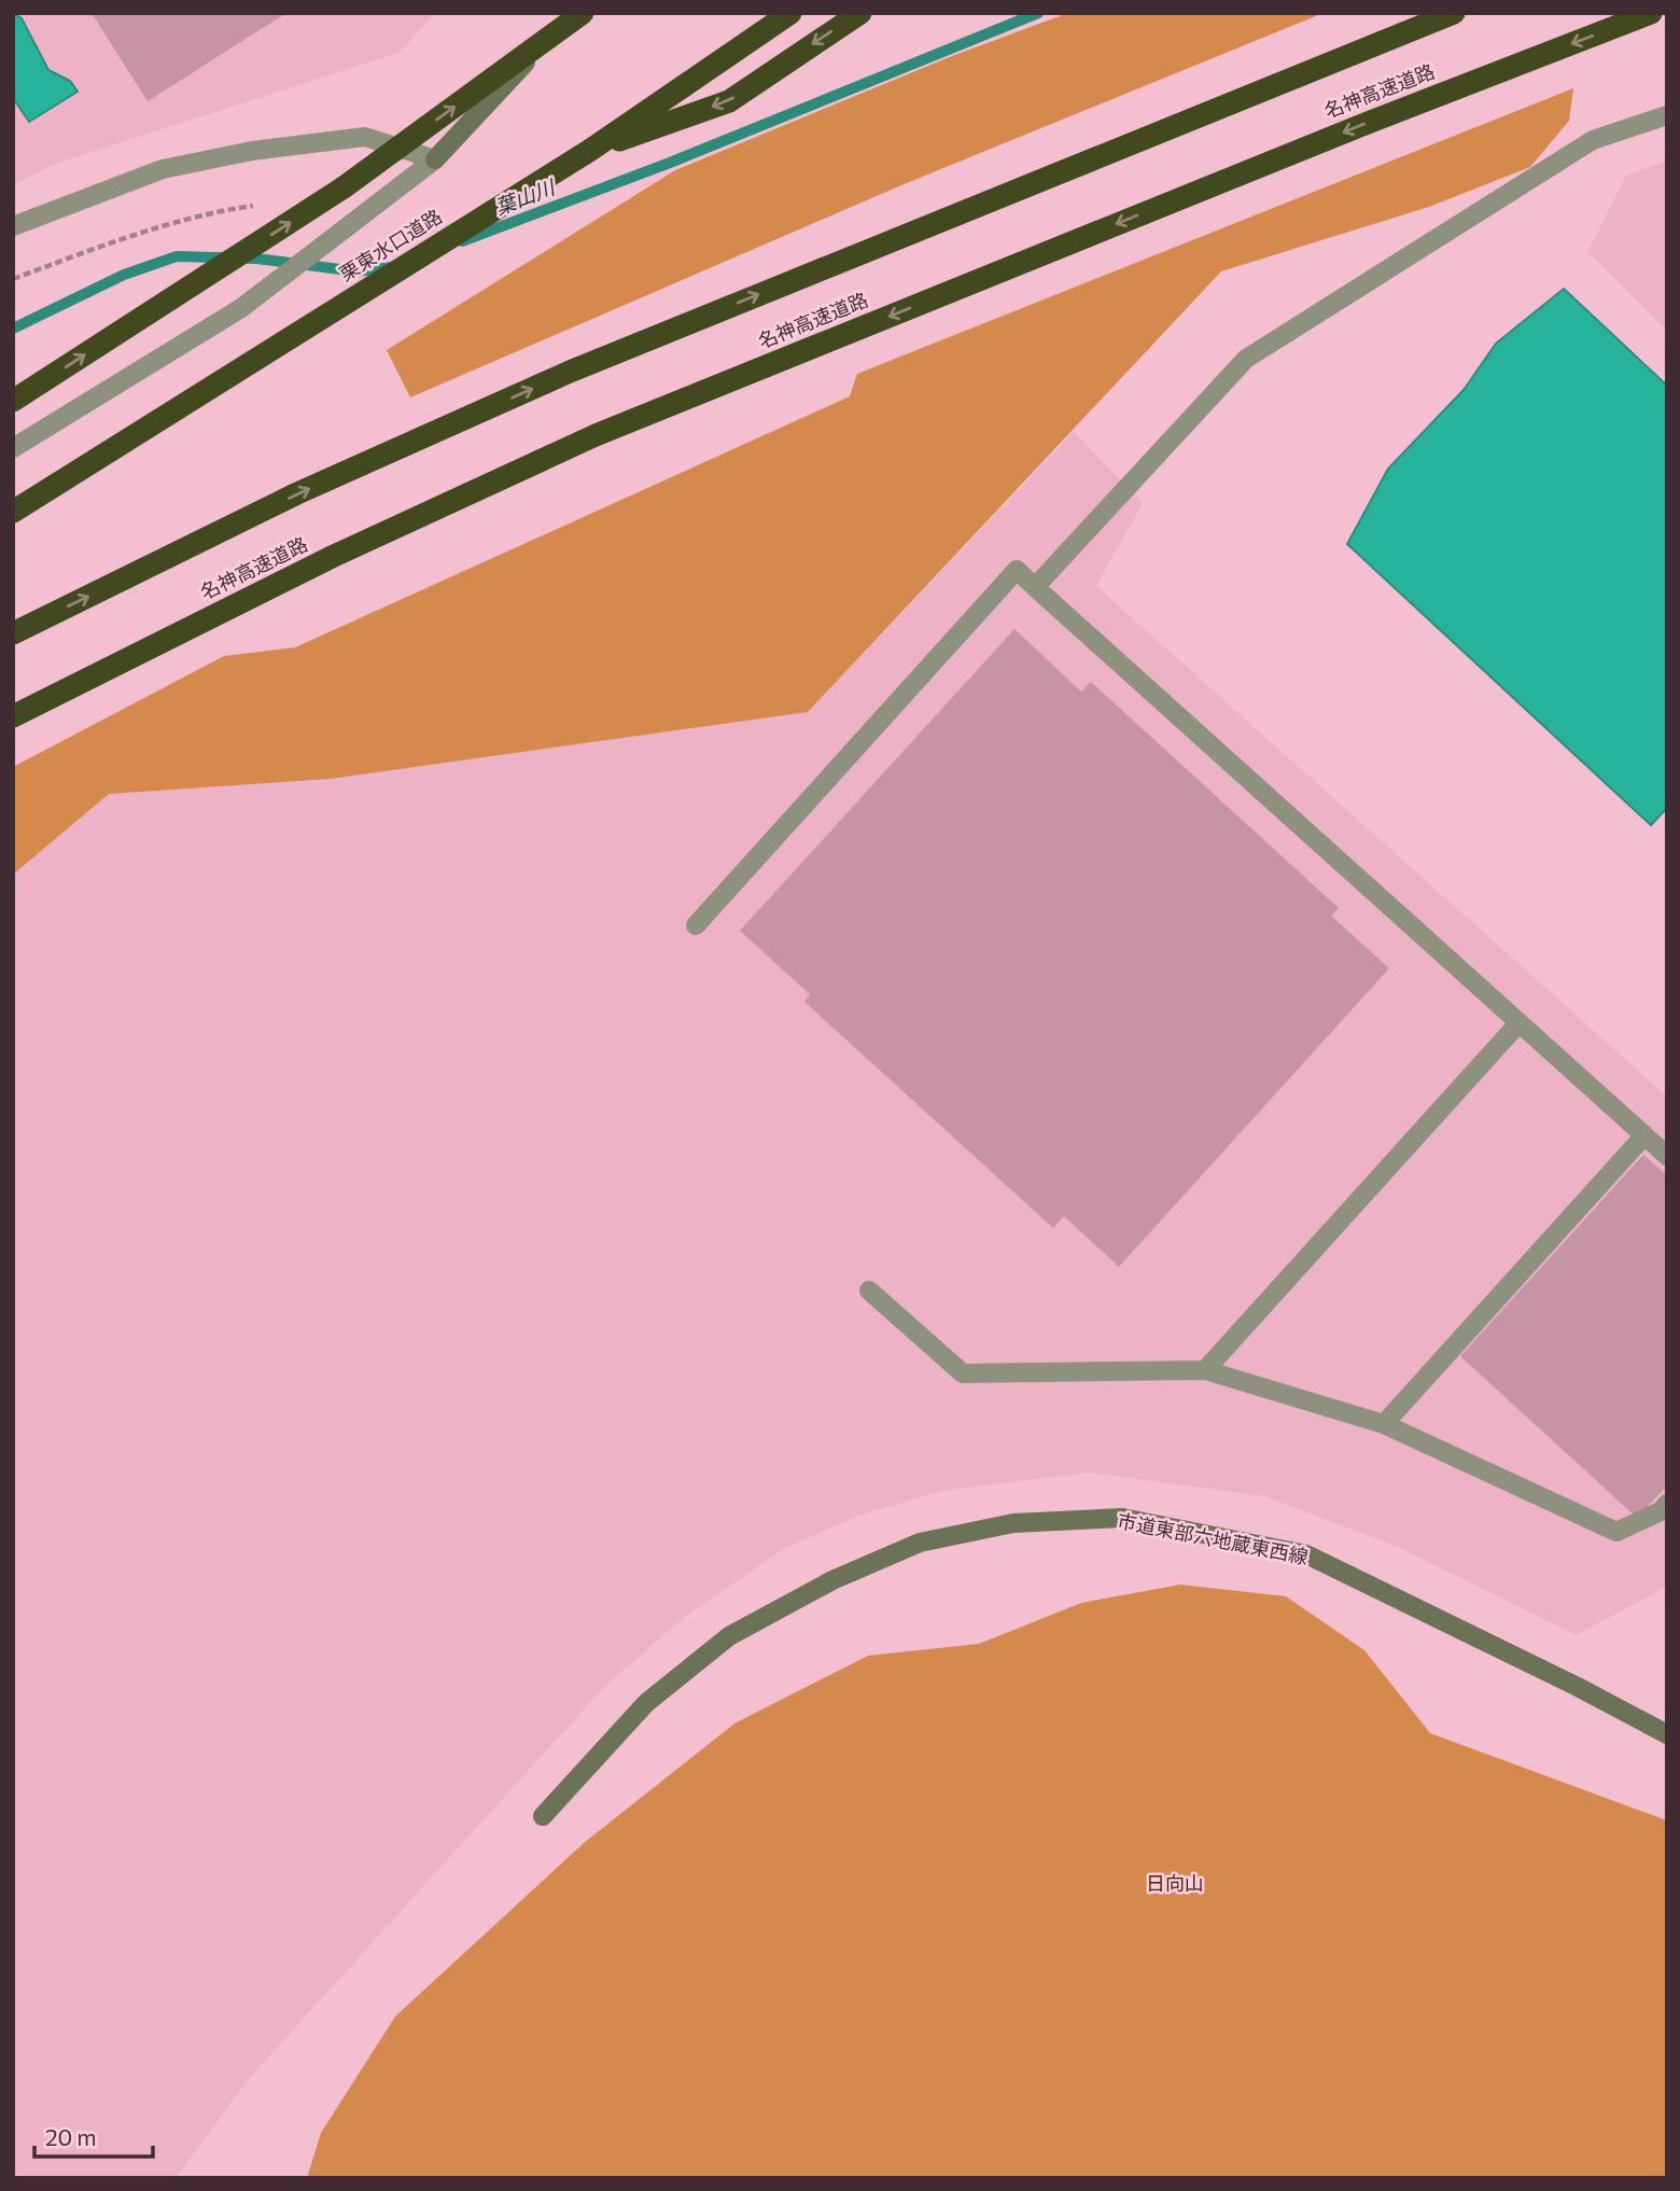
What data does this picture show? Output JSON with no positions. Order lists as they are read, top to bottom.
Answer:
{
  "streets": {
    "highway": ["名神高速道路", "栗東水口道路"],
    "street": ["市道東部六地蔵東西線"]
  },
  "water": ["葉山川"],
  "parks": ["日向山"],
  "scale_bar": "20 m"
}
